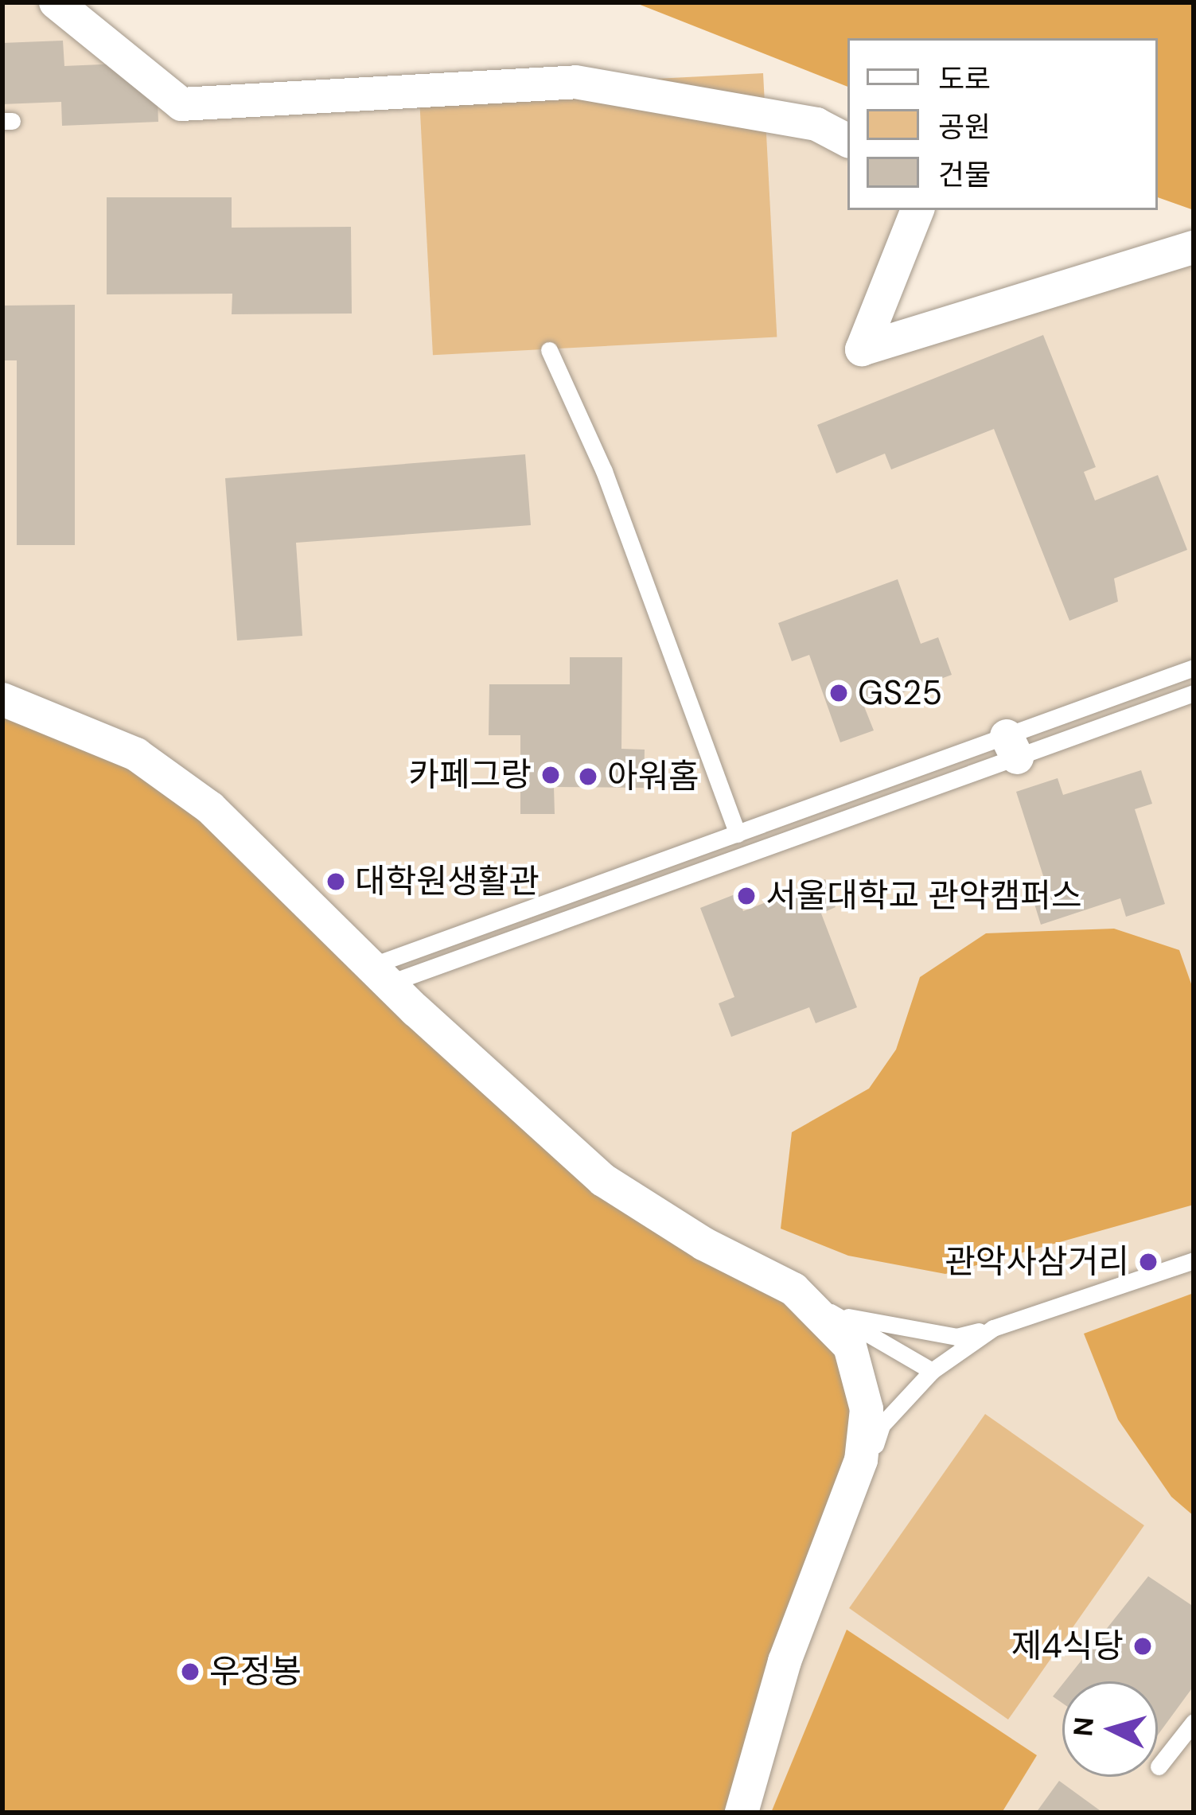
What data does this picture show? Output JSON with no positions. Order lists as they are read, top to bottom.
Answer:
{
  "places": [
    "GS25",
    "카페그랑",
    "아워홈",
    "대학원생활관",
    "서울대학교 관악캠퍼스",
    "관악사삼거리",
    "제4식당",
    "우정봉"
  ],
  "legend": ["도로", "공원", "건물"],
  "north": "left"
}
